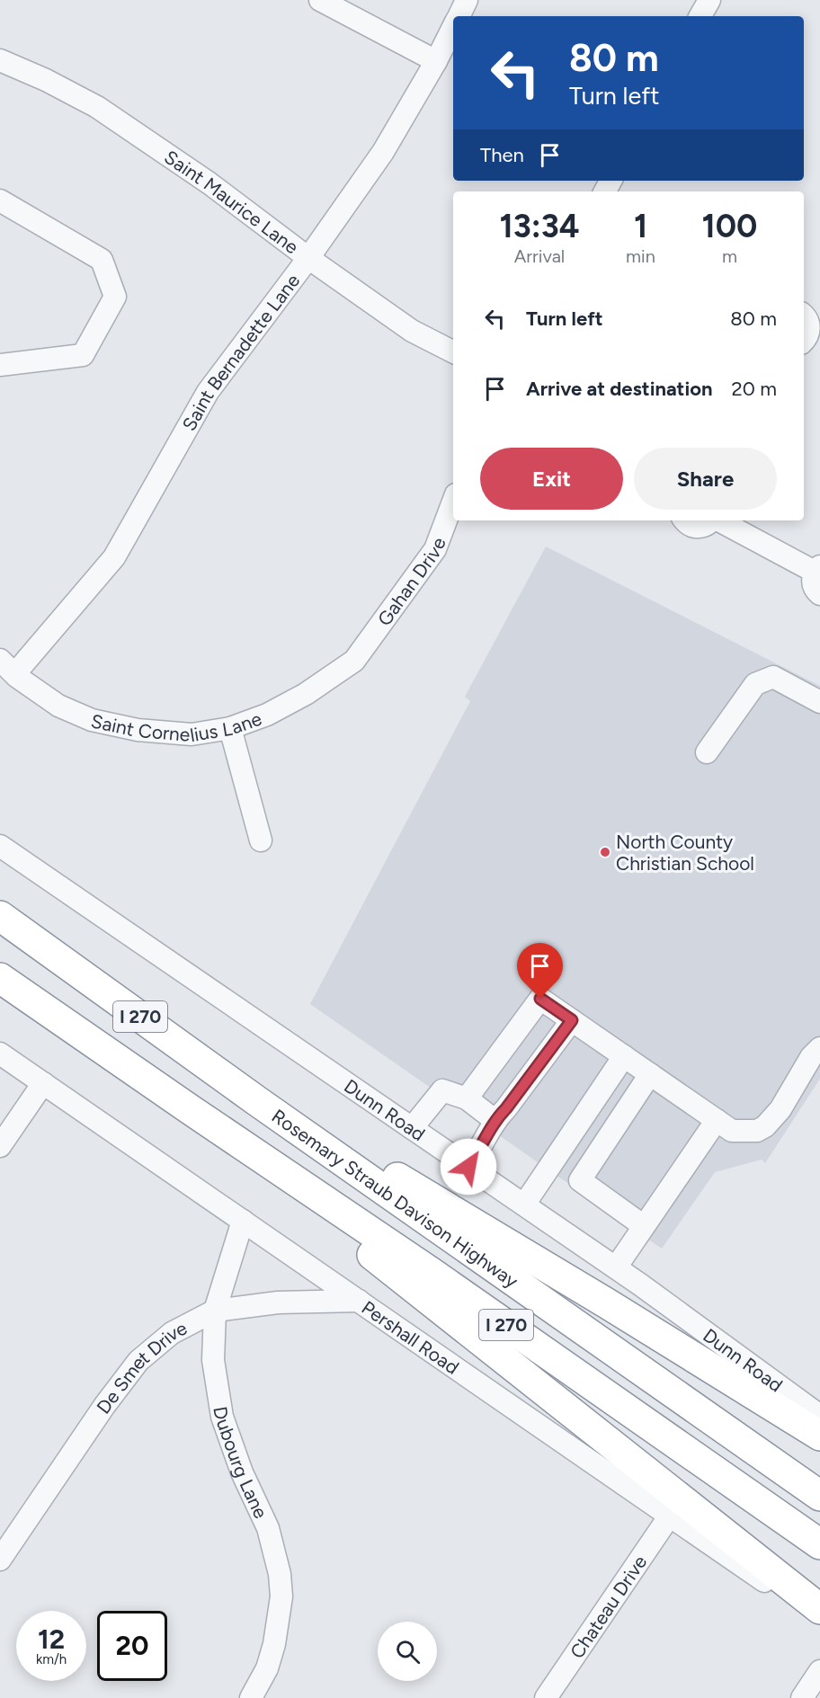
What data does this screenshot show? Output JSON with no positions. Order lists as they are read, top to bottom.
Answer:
{
  "streets": {
    "highway": ["I 270", "Rosemary Straub Davison Highway"],
    "street": [
      "Saint Maurice Lane",
      "Saint Bernadette Lane",
      "Gahan Drive",
      "Saint Cornelius Lane",
      "Dunn Road",
      "Pershall Road",
      "De Smet Drive",
      "Dubourg Lane",
      "Chateau Drive"
    ]
  },
  "crossings": [
    ["Saint Maurice Lane", "Saint Bernadette Lane"],
    ["Saint Bernadette Lane", "Saint Cornelius Lane"],
    ["Gahan Drive", "Saint Cornelius Lane"],
    ["Pershall Road", "De Smet Drive"],
    ["Pershall Road", "Dubourg Lane"],
    ["Pershall Road", "Chateau Drive"],
    ["De Smet Drive", "Dubourg Lane"]
  ],
  "places": ["North County Christian School"],
  "page": {
    "turn": ["80 m", "Turn left"],
    "then": "Then",
    "eta": [
      "13:34",
      "Arrival",
      "1",
      "min",
      "100",
      "m"
    ],
    "list": [
      {
        "name": "Turn left",
        "value": "80 m"
      },
      {
        "name": "Arrive at destination",
        "value": "20 m"
      }
    ],
    "buttons": ["Exit", "Share"],
    "speed": "12 km/h",
    "limit": "20"
  }
}
